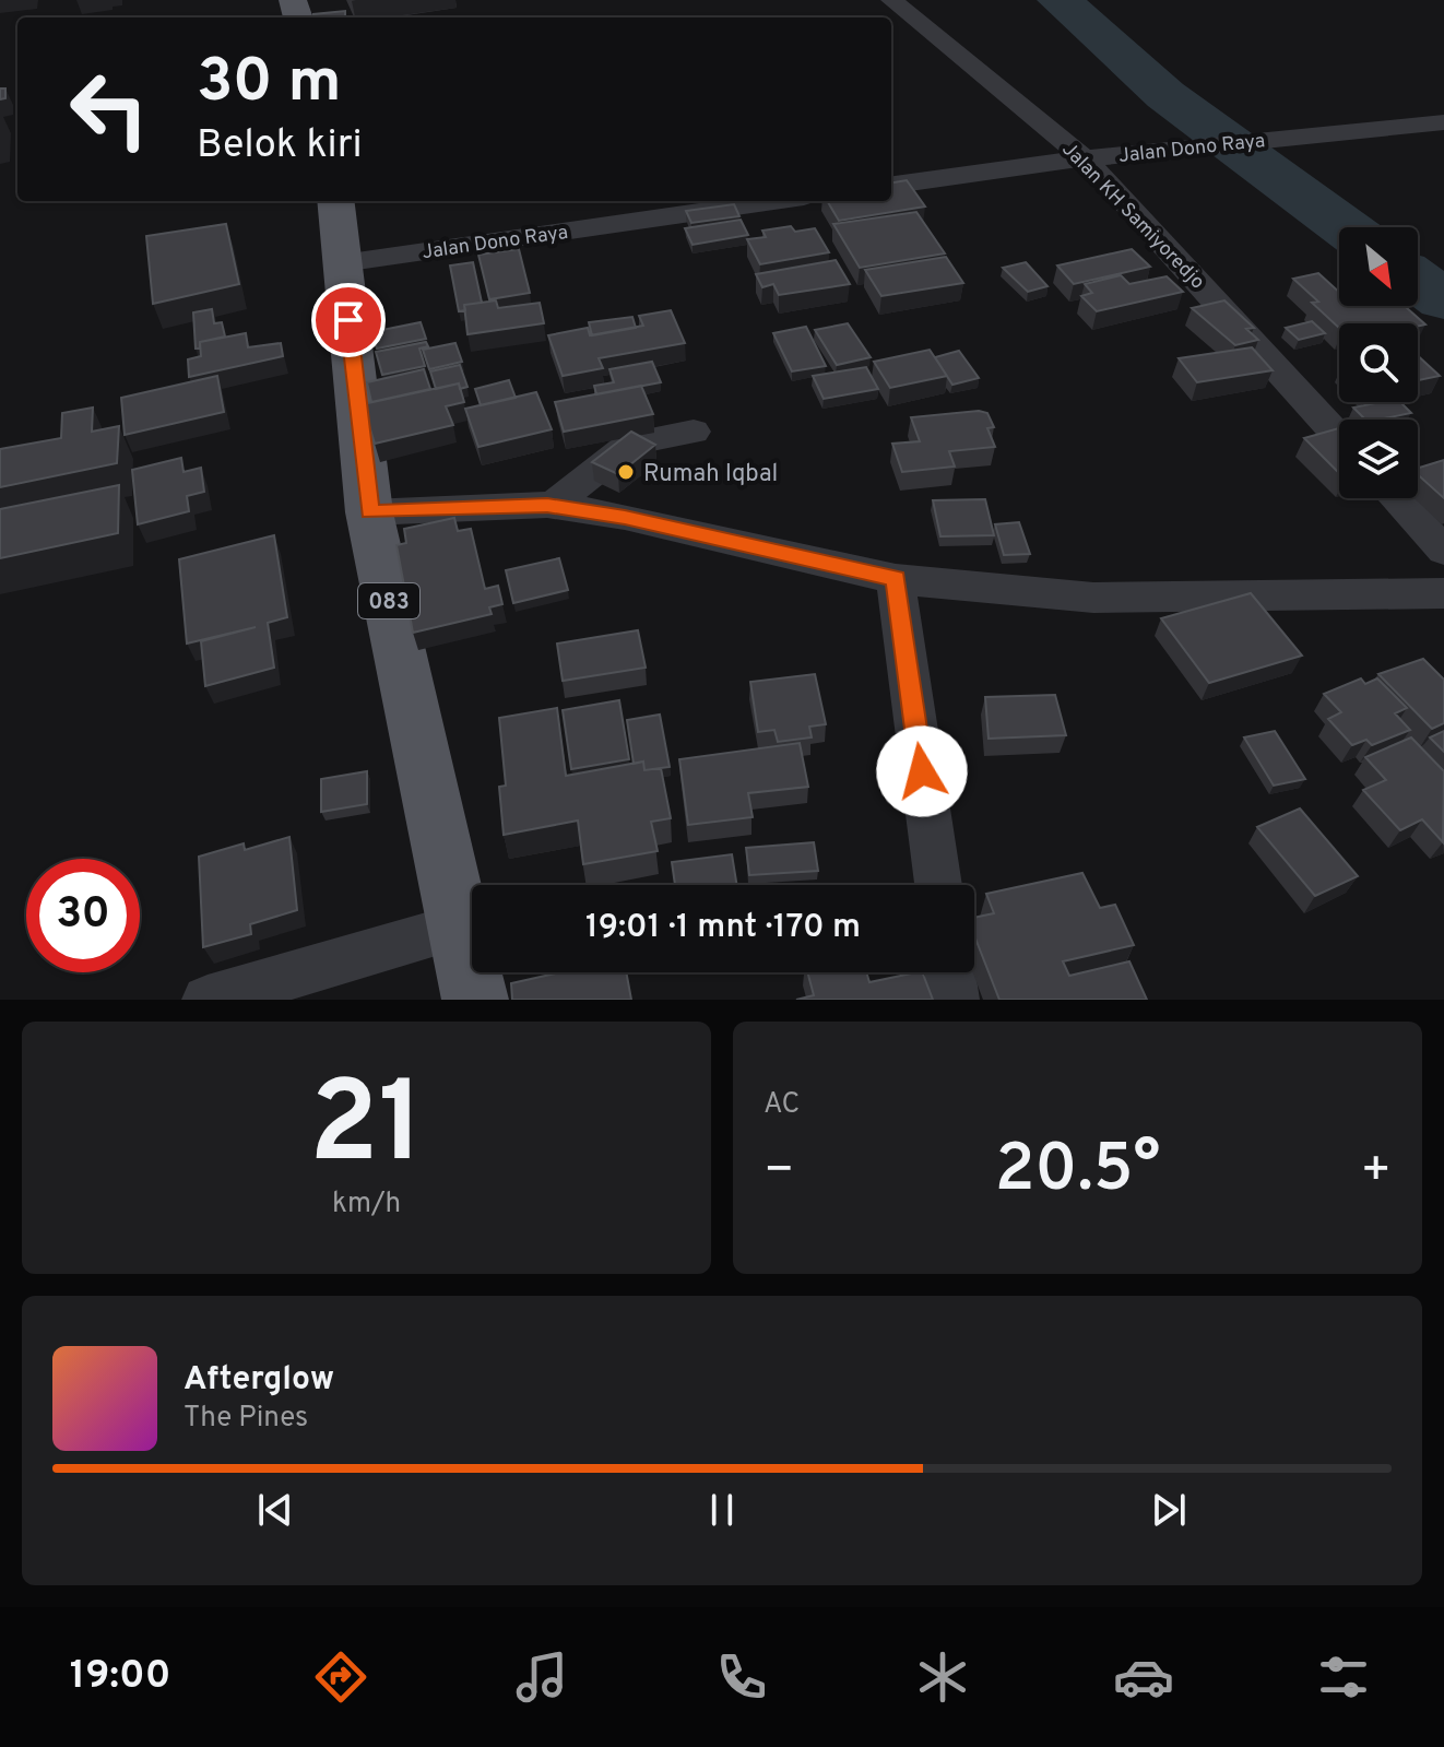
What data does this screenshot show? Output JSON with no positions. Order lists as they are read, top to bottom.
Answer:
{
  "streets": {
    "main road": ["083"],
    "street": ["Jalan Dono Raya", "Jalan KH Samiyoredjo"]
  },
  "crossings": [
    ["Jalan Dono Raya", "Jalan KH Samiyoredjo"],
    ["Jalan Dono Raya", "083"]
  ],
  "places": ["Rumah Iqbal"],
  "north": "bottom right",
  "page": {
    "turn": ["30 m", "Belok kiri"],
    "limit": "30",
    "trip": "19:01 · 1 mnt · 170 m",
    "tile": [
      ["21", "km/h"],
      "AC"
    ],
    "heat": ["−", "20.5°", "+"],
    "song": ["Afterglow", "The Pines"],
    "tabs": "19:00"
  }
}
